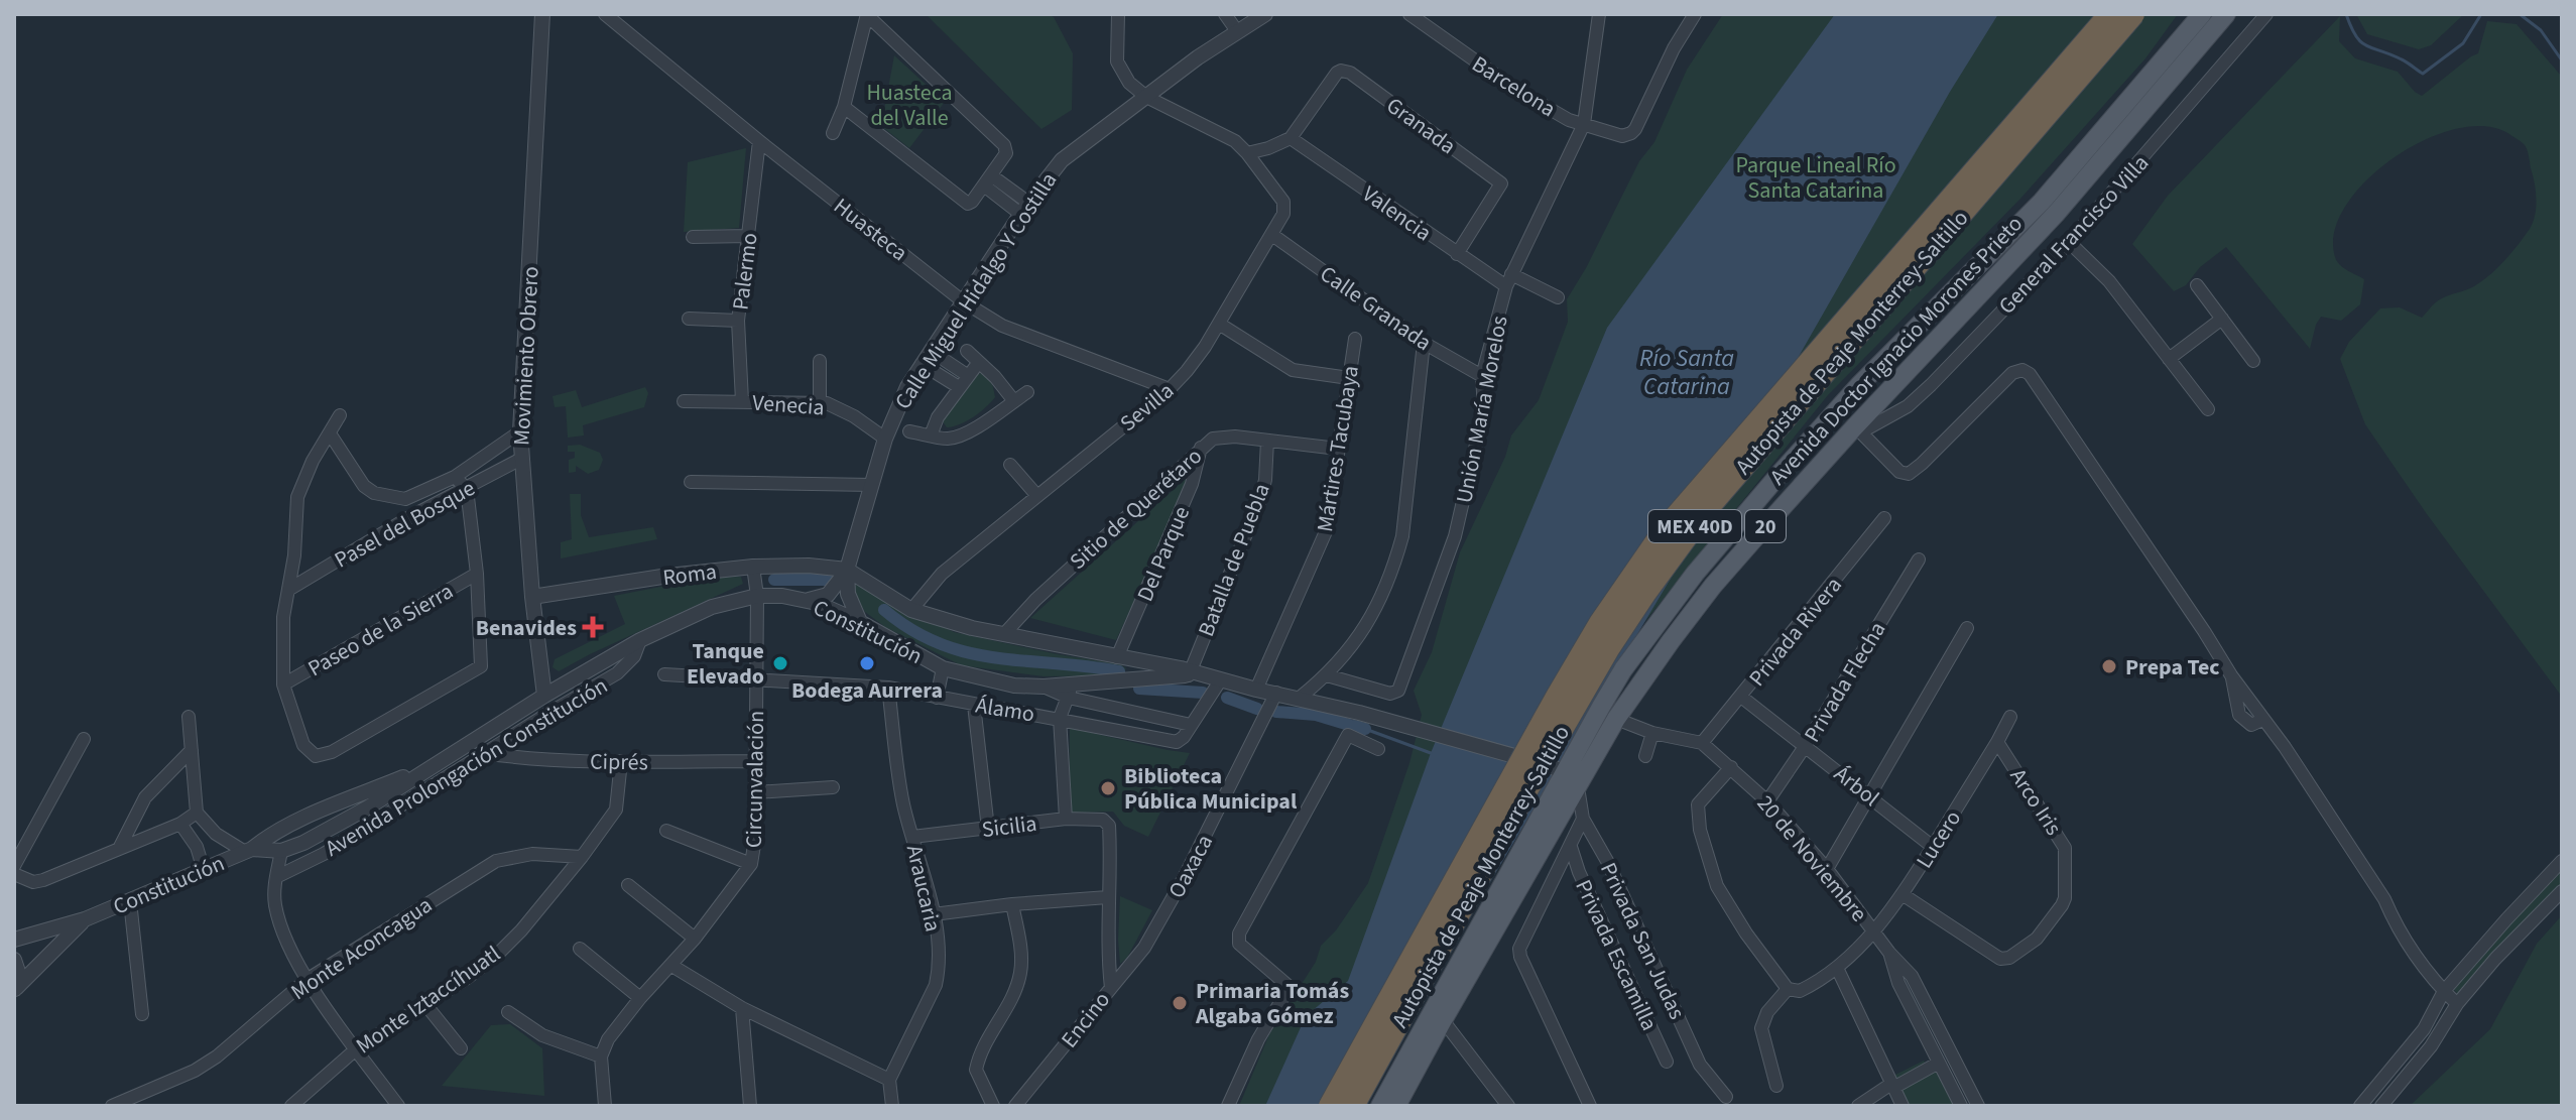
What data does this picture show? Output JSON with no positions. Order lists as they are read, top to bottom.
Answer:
{
  "streets": {
    "highway": ["Autopista de Peaje Monterrey-Saltillo", "MEX 40D"],
    "main road": ["Avenida Doctor Ignacio Morones Prieto", "20"],
    "street": [
      "Barcelona",
      "Granada",
      "Valencia",
      "Huasteca",
      "General Francisco Villa",
      "Palermo",
      "Calle Miguel Hidalgo Y Costilla",
      "Calle Granada",
      "Movimiento Obrero",
      "Venecia",
      "Sevilla",
      "Unión María Morelos",
      "Mártires Tacubaya",
      "Sitio de Querétaro",
      "Pasel del Bosque",
      "Del Parque",
      "Batalla de Puebla",
      "Roma",
      "Paseo de la Sierra",
      "Constitución",
      "Privada Rivera",
      "Privada Flecha",
      "Álamo",
      "Ciprés",
      "Avenida Prolongación Constitución",
      "Circunvalación",
      "Árbol",
      "Arco Iris",
      "Sicilia",
      "Lucero",
      "20 de Noviembre",
      "Oaxaca",
      "Araucaria",
      "Privada San Judas",
      "Monte Aconcagua",
      "Privada Escamilla",
      "Monte Iztaccíhuatl",
      "Encino"
    ]
  },
  "crossings": [
    ["Barcelona", "Unión María Morelos"],
    ["Granada", "Valencia"],
    ["Valencia", "Unión María Morelos"],
    ["Huasteca", "Palermo"],
    ["Huasteca", "Calle Miguel Hidalgo Y Costilla"],
    ["Huasteca", "Sevilla"],
    ["General Francisco Villa", "Avenida Doctor Ignacio Morones Prieto"],
    ["Palermo", "Venecia"],
    ["Calle Miguel Hidalgo Y Costilla", "Venecia"],
    ["Calle Miguel Hidalgo Y Costilla", "Roma"],
    ["Calle Miguel Hidalgo Y Costilla", "Constitución"],
    ["Calle Granada", "Sevilla"],
    ["Calle Granada", "Unión María Morelos"],
    ["Avenida Doctor Ignacio Morones Prieto", "Constitución"],
    ["Avenida Doctor Ignacio Morones Prieto", "20 de Noviembre"],
    ["Movimiento Obrero", "Pasel del Bosque"],
    ["Movimiento Obrero", "Roma"],
    ["Movimiento Obrero", "Constitución"],
    ["Sevilla", "Constitución"],
    ["Mártires Tacubaya", "Sitio de Querétaro"],
    ["Mártires Tacubaya", "Constitución"],
    ["Sitio de Querétaro", "Del Parque"],
    ["Sitio de Querétaro", "Batalla de Puebla"],
    ["Sitio de Querétaro", "Constitución"],
    ["Del Parque", "Constitución"],
    ["Batalla de Puebla", "Constitución"],
    ["Roma", "Constitución"],
    ["Roma", "Circunvalación"],
    ["Constitución", "Avenida Prolongación Constitución"],
    ["Constitución", "Circunvalación"],
    ["Constitución", "Oaxaca"],
    ["Privada Rivera", "Árbol"],
    ["Privada Rivera", "20 de Noviembre"],
    ["Privada Flecha", "Árbol"],
    ["Privada Flecha", "20 de Noviembre"],
    ["Álamo", "Circunvalación"],
    ["Álamo", "Araucaria"],
    ["Ciprés", "Avenida Prolongación Constitución"],
    ["Ciprés", "Circunvalación"],
    ["Ciprés", "Monte Iztaccíhuatl"],
    ["Árbol", "Lucero"],
    ["Arco Iris", "Lucero"],
    ["Sicilia", "Araucaria"],
    ["Sicilia", "Encino"],
    ["Lucero", "20 de Noviembre"],
    ["Oaxaca", "Encino"],
    ["Monte Aconcagua", "Monte Iztaccíhuatl"]
  ],
  "water": ["Río Santa Catarina"],
  "parks": ["Huasteca del Valle", "Parque Lineal Río Santa Catarina"],
  "places": {
    "health": ["Benavides"],
    "other": [
      "Tanque Elevado",
      "Bodega Aurrera",
      "Prepa Tec",
      "Biblioteca Pública Municipal",
      "Primaria Tomás Algaba Gómez"
    ]
  }
}
